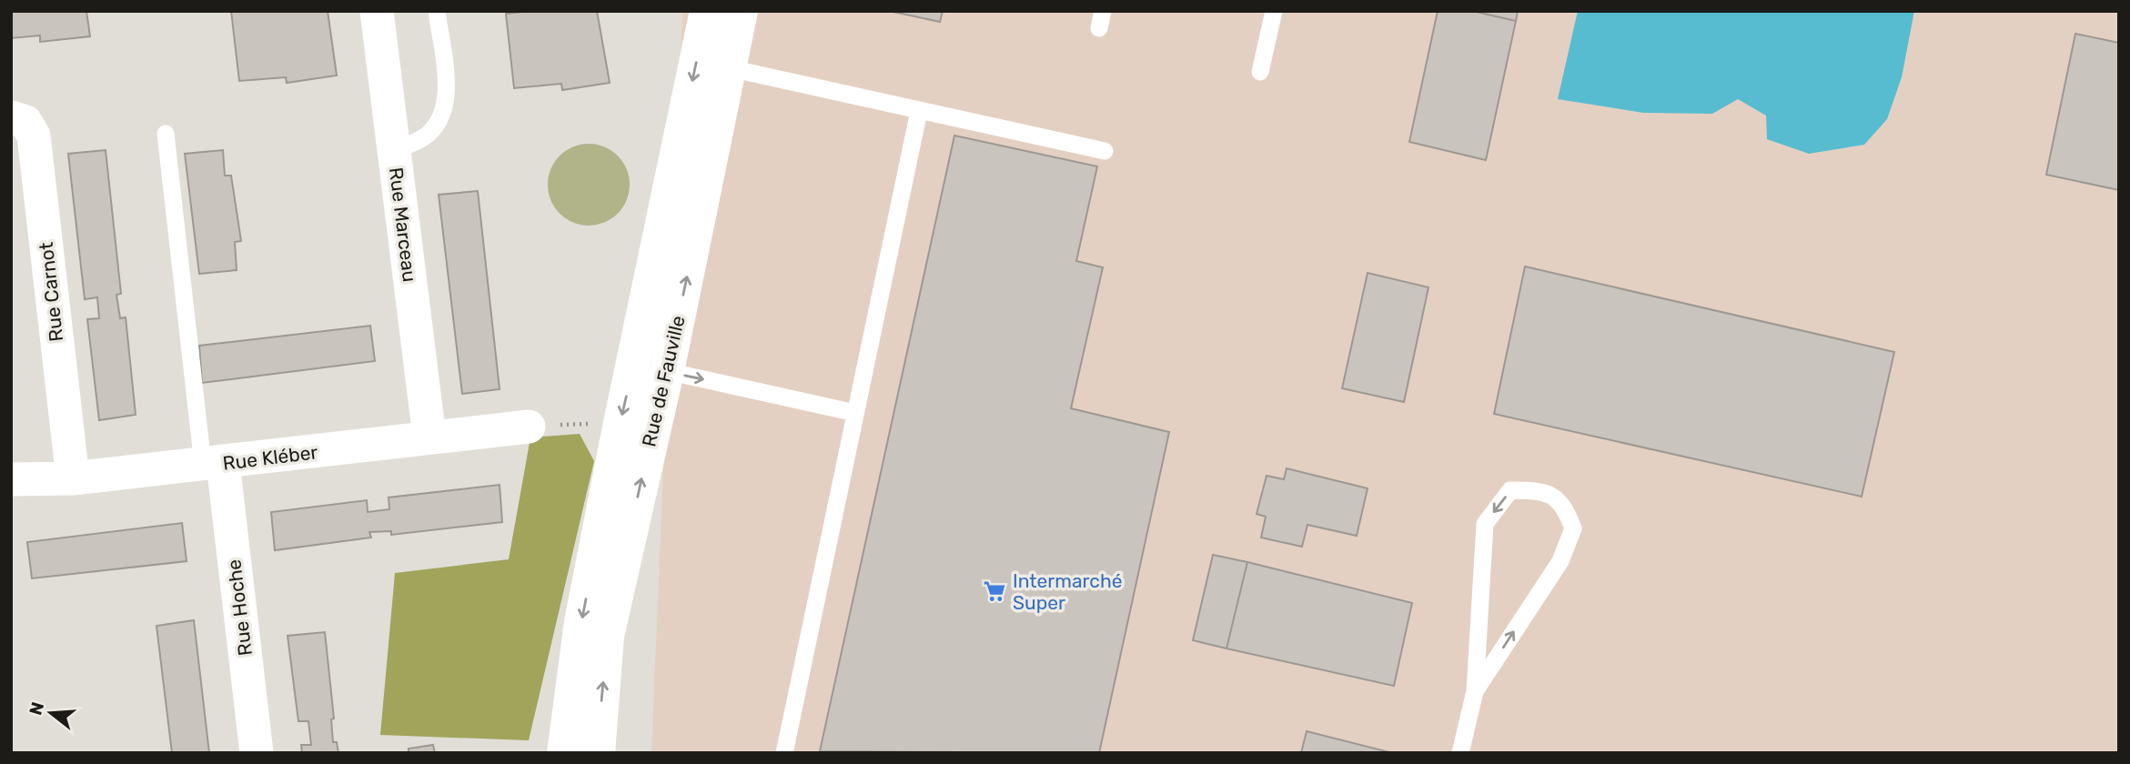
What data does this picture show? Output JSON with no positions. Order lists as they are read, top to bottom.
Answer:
{
  "streets": {
    "main road": ["Rue de Fauville"],
    "street": [
      "Rue Marceau",
      "Rue Carnot",
      "Rue Kléber",
      "Rue Hoche"
    ]
  },
  "crossings": [
    ["Rue Marceau", "Rue Kléber"],
    ["Rue Carnot", "Rue Kléber"],
    ["Rue Kléber", "Rue Hoche"]
  ],
  "places": {
    "supermarket": ["Intermarché Super"]
  },
  "north": "left"
}
